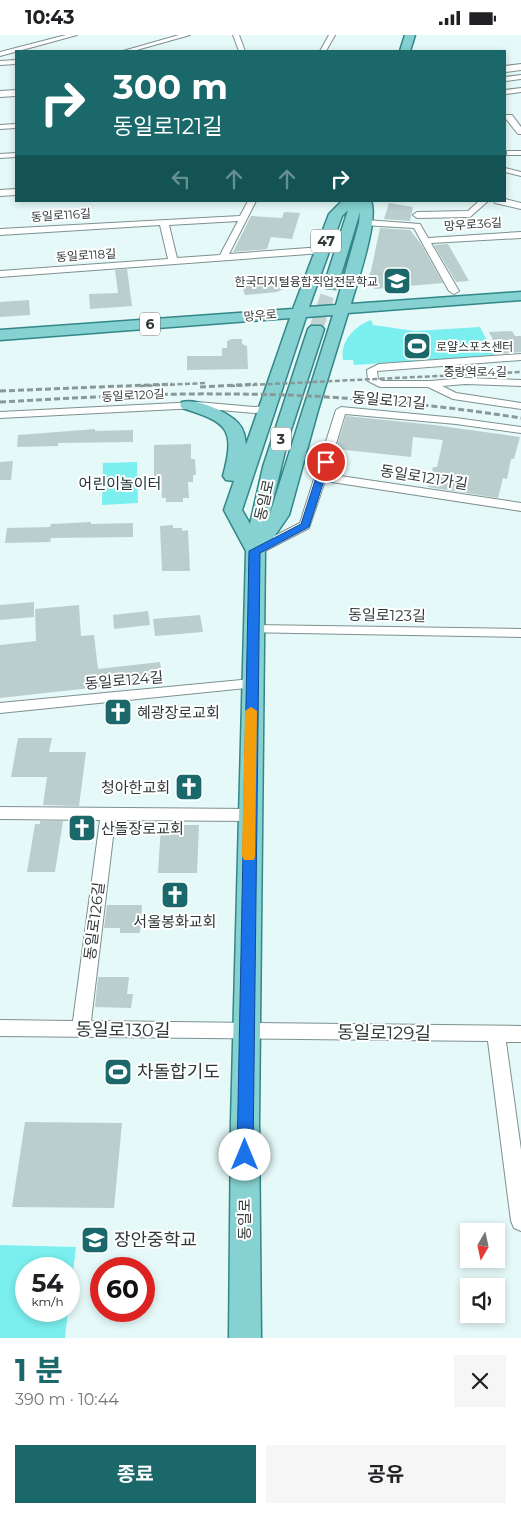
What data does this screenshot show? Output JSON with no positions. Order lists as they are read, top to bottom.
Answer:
{
  "streets": {
    "main road": [
      "47",
      "망우로",
      "6",
      "3",
      "동일로"
    ],
    "street": [
      "동일로116길",
      "망우로36길",
      "동일로118길",
      "중랑역로4길",
      "동일로120길",
      "동일로121길",
      "동일로121가길",
      "동일로123길",
      "동일로124길",
      "동일로126길",
      "동일로130길",
      "동일로129길"
    ]
  },
  "crossings": [
    ["47", "동일로118길"],
    ["47", "망우로"],
    ["동일로121길", "동일로121가길"],
    ["동일로121길", "동일로"],
    ["동일로", "동일로123길"],
    ["동일로", "동일로124길"],
    ["동일로", "동일로130길"],
    ["동일로", "동일로129길"],
    ["동일로126길", "동일로130길"],
    ["동일로130길", "동일로129길"]
  ],
  "parks": ["어린이놀이터"],
  "places": {
    "school or university": ["한국디지털융합직업전문학교", "장안중학교"],
    "sports": ["로얄스포츠센터", "차돌합기도"],
    "church": [
      "혜광장로교회",
      "청아한교회",
      "산돌장로교회",
      "서울봉화교회"
    ]
  },
  "north": "bottom",
  "page": {
    "status": "10:43",
    "turn": ["300 m", "동일로121길"],
    "speed": "54 km/h",
    "limit": "60",
    "heading": ["1 분", "390 m · 10:44"],
    "buttons": ["종료", "공유"]
  }
}
